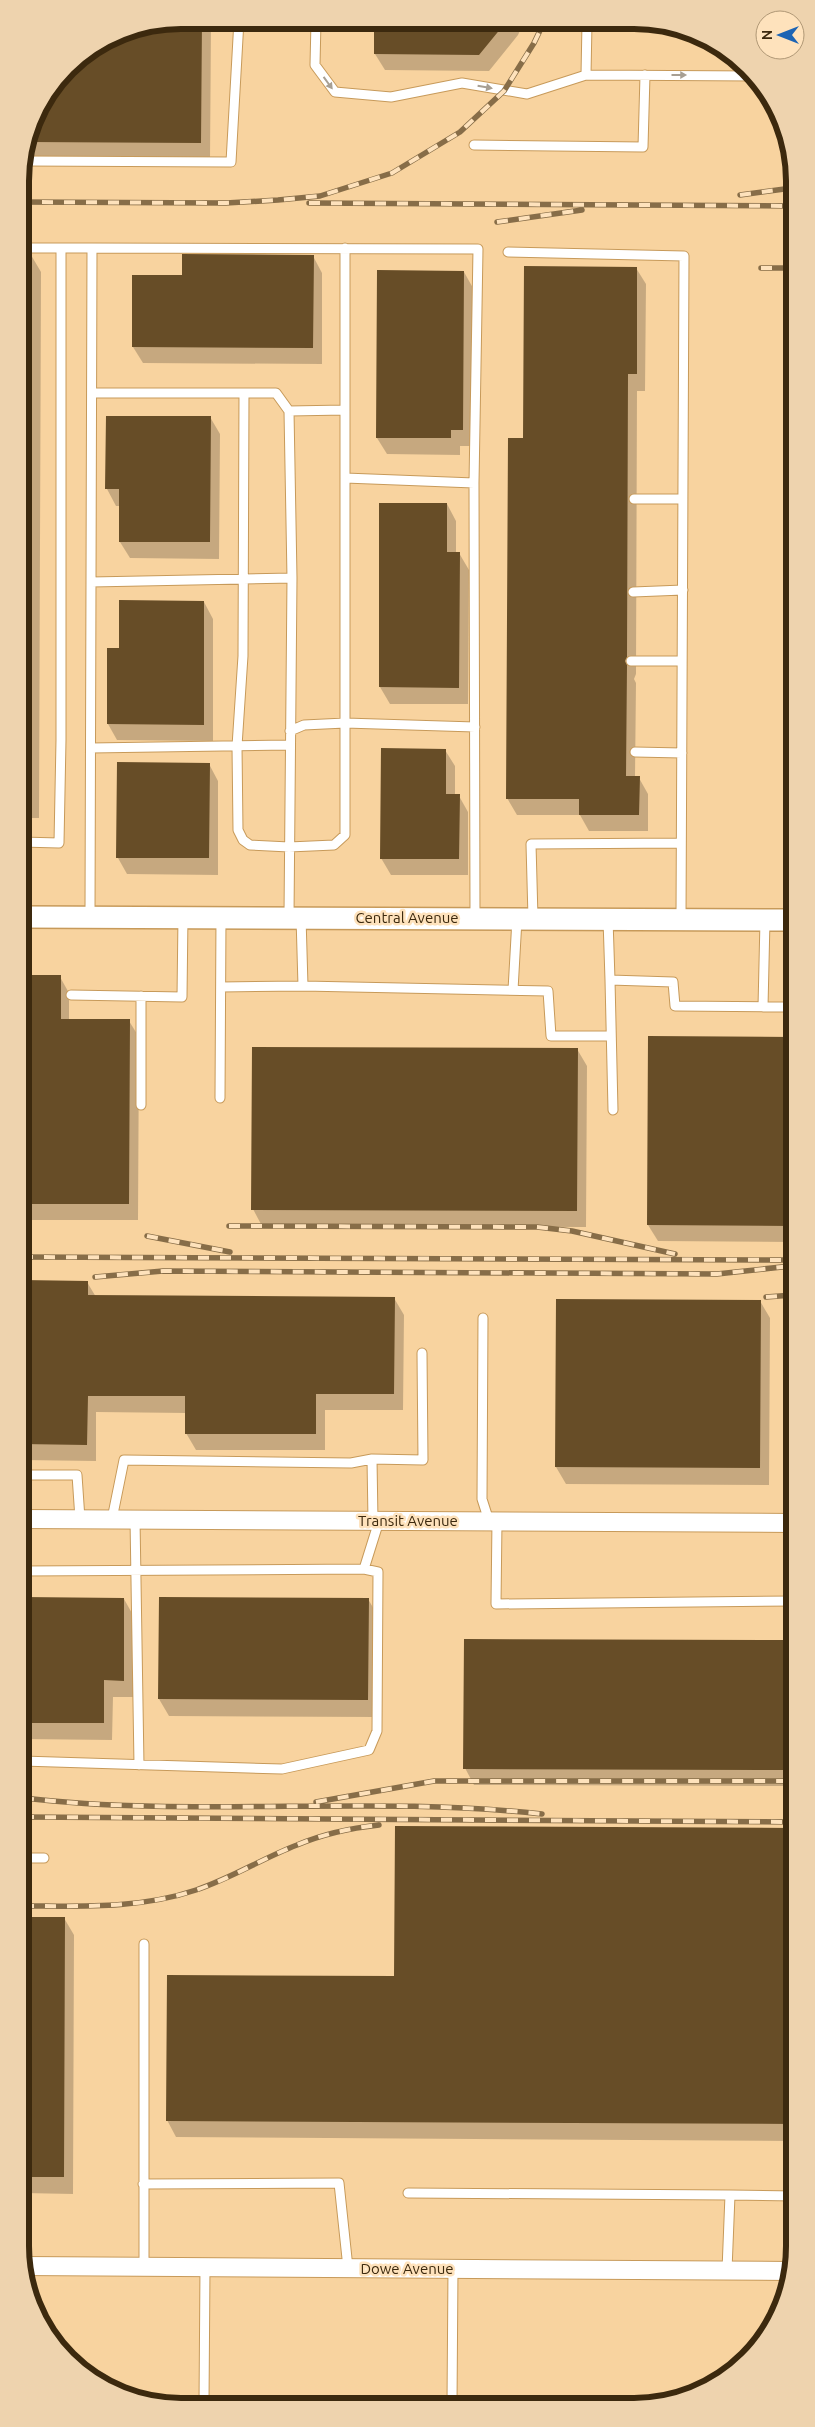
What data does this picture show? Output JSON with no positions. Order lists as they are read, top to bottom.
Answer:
{
  "streets": {
    "street": ["Central Avenue", "Transit Avenue", "Dowe Avenue"]
  },
  "north": "left"
}
